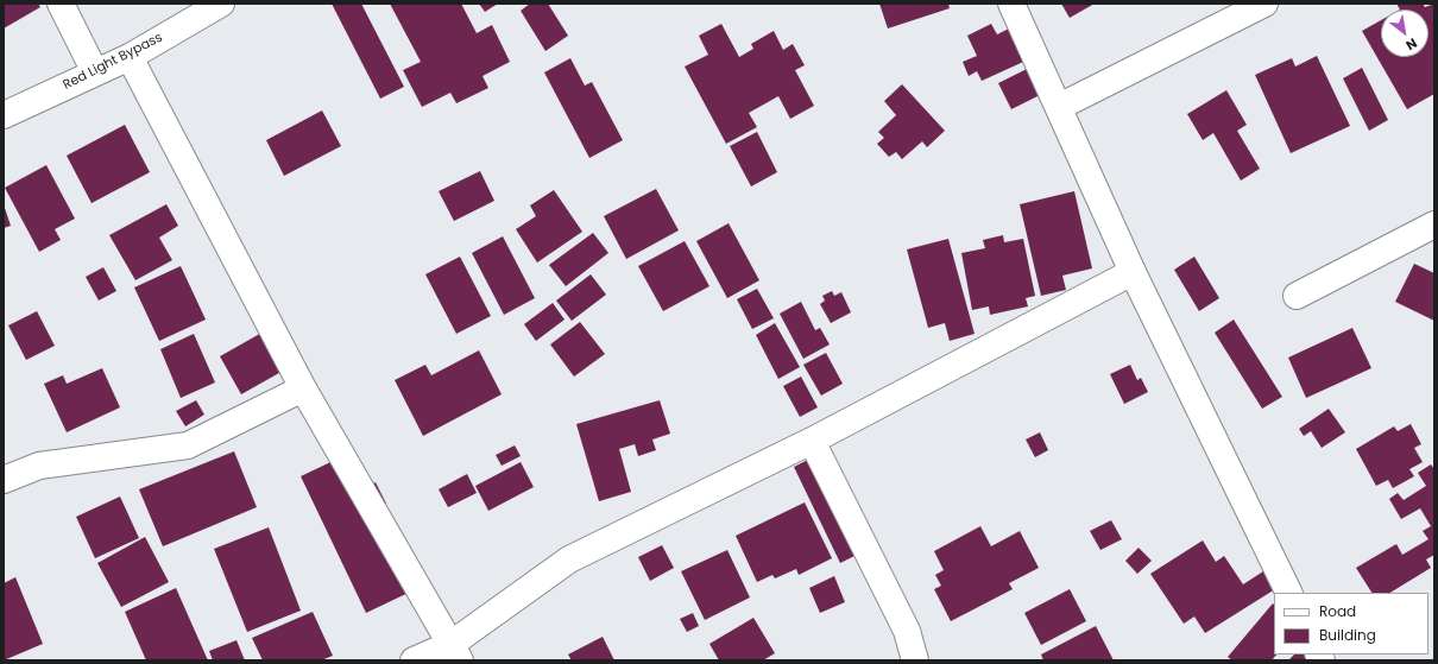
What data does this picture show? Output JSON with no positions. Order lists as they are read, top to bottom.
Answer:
{
  "streets": {
    "street": ["Red Light Bypass"]
  },
  "legend": ["Road", "Building"],
  "north": "bottom right"
}
